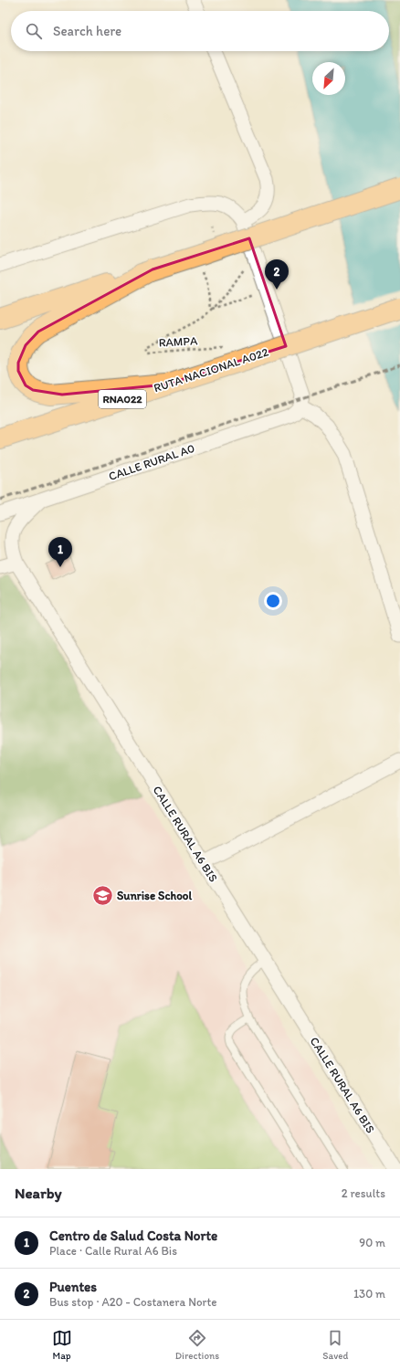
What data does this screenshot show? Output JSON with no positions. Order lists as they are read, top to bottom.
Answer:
{
  "streets": {
    "highway": ["RUTA NACIONAL A022", "RNA022"],
    "street": ["CALLE RURAL A0", "CALLE RURAL A6 BIS"],
    "path": ["RAMPA"]
  },
  "crossings": [
    ["RAMPA", "RUTA NACIONAL A022"],
    ["CALLE RURAL A0", "CALLE RURAL A6 BIS"]
  ],
  "places": {
    "school or university": ["Sunrise School"]
  },
  "north": "bottom left",
  "page": {
    "search": "Search here",
    "pins": ["2", "1"],
    "heading": ["Nearby", "2 results"],
    "list": [
      {
        "mark": "1",
        "name": "Centro de Salud Costa Norte",
        "note": "Place · Calle Rural A6 Bis",
        "value": "90 m"
      },
      {
        "mark": "2",
        "name": "Puentes",
        "note": "Bus stop · A20 - Costanera Norte",
        "value": "130 m"
      }
    ],
    "nav": ["Map", "Directions", "Saved"]
  }
}
